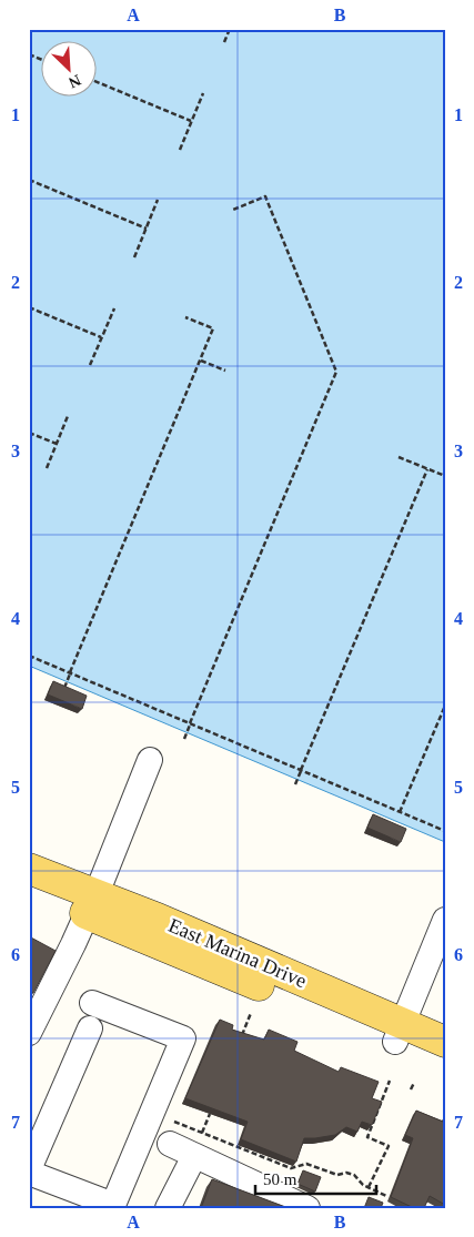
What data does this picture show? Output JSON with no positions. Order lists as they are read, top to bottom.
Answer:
{
  "streets": {
    "main road": ["East Marina Drive"]
  },
  "scale_bar": "50 m",
  "north": "bottom right",
  "grid": {
    "columns": ["A", "B"],
    "rows": [
      "1",
      "2",
      "3",
      "4",
      "5",
      "6",
      "7"
    ]
  }
}
